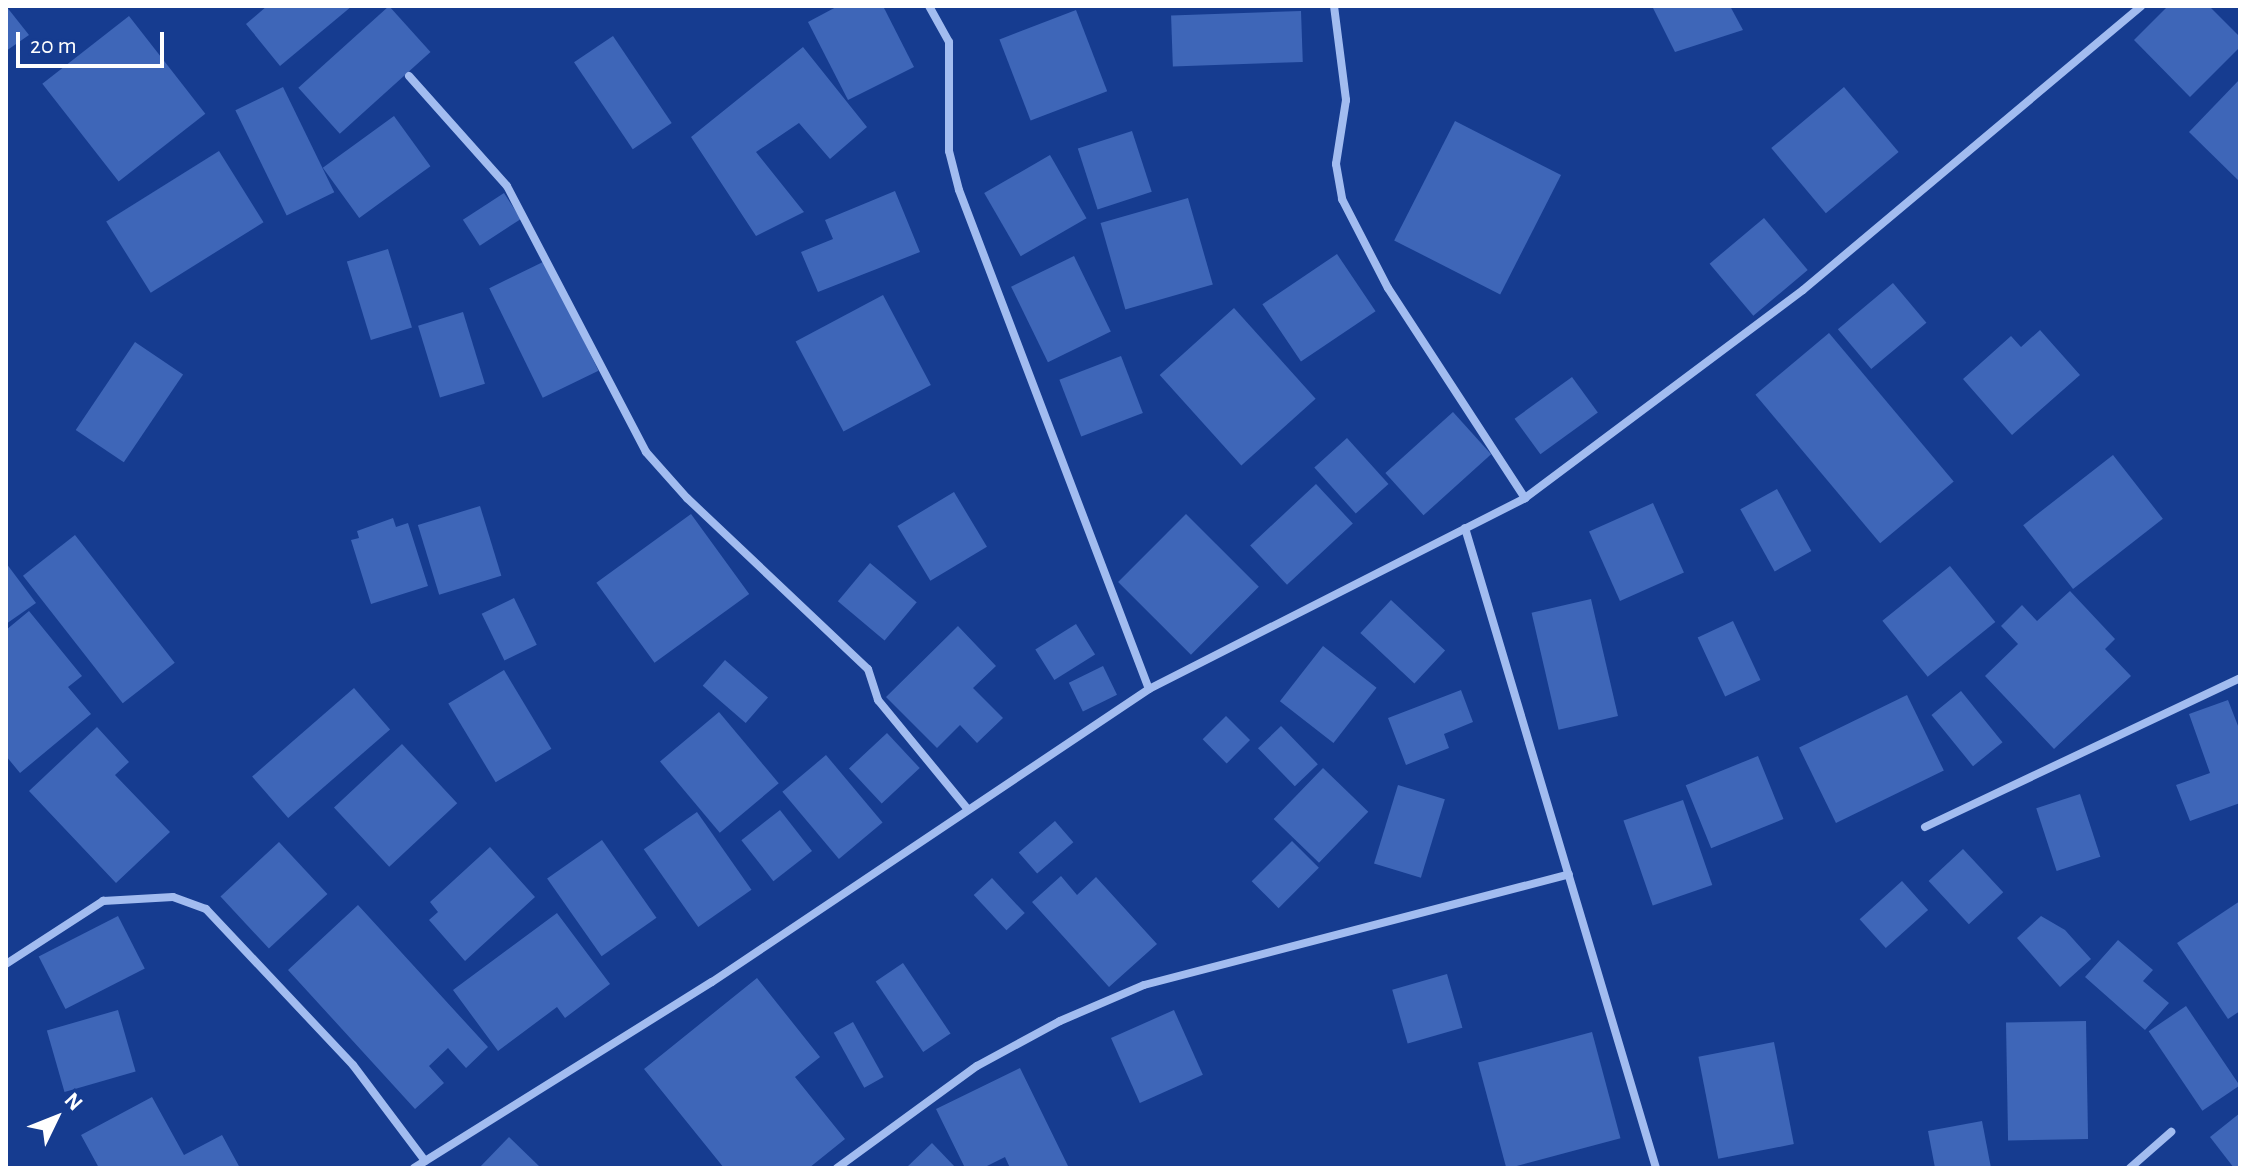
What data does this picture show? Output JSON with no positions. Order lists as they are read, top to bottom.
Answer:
{
  "scale_bar": "20 m",
  "north": "top right"
}
